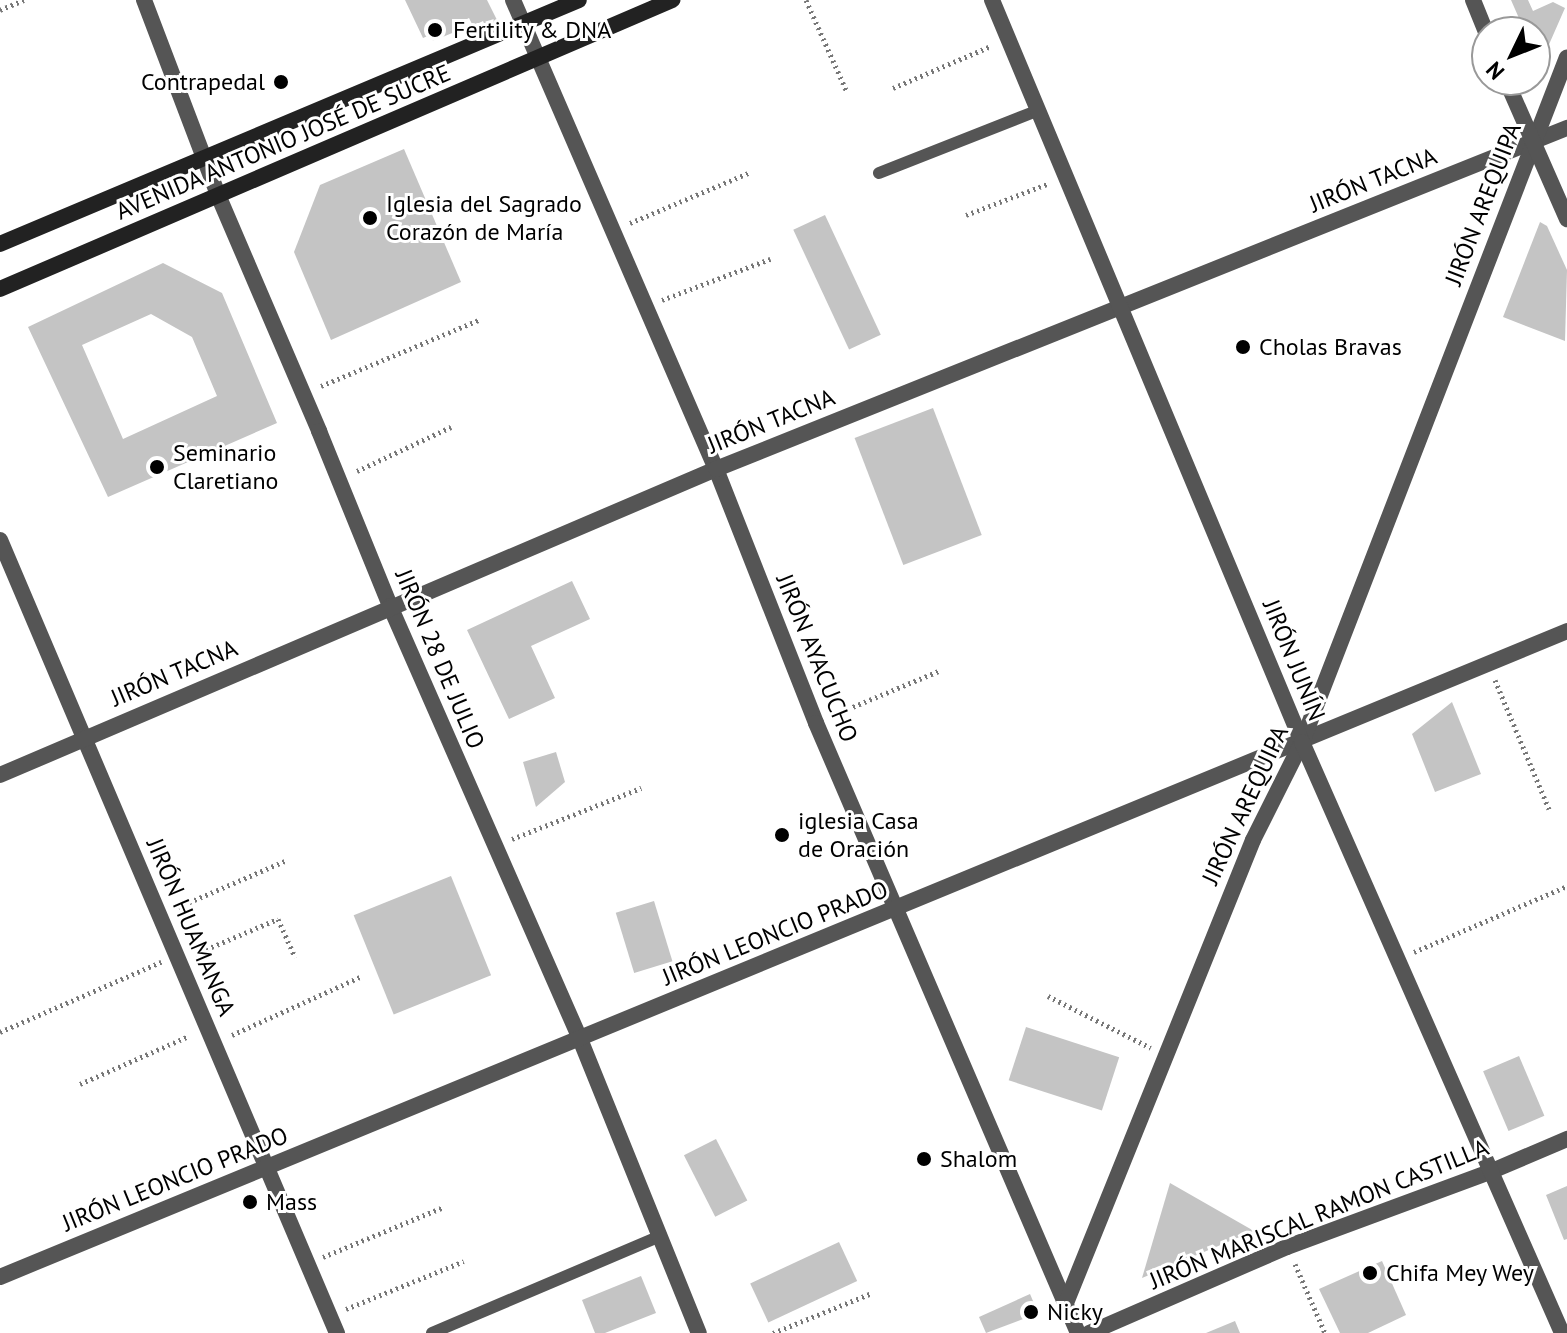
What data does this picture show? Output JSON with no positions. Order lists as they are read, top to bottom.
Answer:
{
  "streets": {
    "main road": ["AVENIDA ANTONIO JOSÉ DE SUCRE"],
    "street": [
      "JIRÓN TACNA",
      "JIRÓN AREQUIPA",
      "JIRÓN AYACUCHO",
      "JIRÓN 28 DE JULIO",
      "JIRÓN JUNÍN",
      "JIRÓN HUAMANGA",
      "JIRÓN LEONCIO PRADO",
      "JIRÓN MARISCAL RAMON CASTILLA"
    ]
  },
  "crossings": [
    ["AVENIDA ANTONIO JOSÉ DE SUCRE", "JIRÓN AYACUCHO"],
    ["AVENIDA ANTONIO JOSÉ DE SUCRE", "JIRÓN 28 DE JULIO"],
    ["JIRÓN TACNA", "JIRÓN AREQUIPA"],
    ["JIRÓN TACNA", "JIRÓN AYACUCHO"],
    ["JIRÓN TACNA", "JIRÓN 28 DE JULIO"],
    ["JIRÓN TACNA", "JIRÓN JUNÍN"],
    ["JIRÓN TACNA", "JIRÓN HUAMANGA"],
    ["JIRÓN AREQUIPA", "JIRÓN AYACUCHO"],
    ["JIRÓN AREQUIPA", "JIRÓN JUNÍN"],
    ["JIRÓN AREQUIPA", "JIRÓN LEONCIO PRADO"],
    ["JIRÓN AYACUCHO", "JIRÓN LEONCIO PRADO"],
    ["JIRÓN 28 DE JULIO", "JIRÓN LEONCIO PRADO"],
    ["JIRÓN JUNÍN", "JIRÓN LEONCIO PRADO"],
    ["JIRÓN JUNÍN", "JIRÓN MARISCAL RAMON CASTILLA"],
    ["JIRÓN HUAMANGA", "JIRÓN LEONCIO PRADO"]
  ],
  "places": [
    "Fertility & DNA",
    "Contrapedal",
    "Iglesia del Sagrado Corazón de María",
    "Cholas Bravas",
    "Seminario Claretiano",
    "iglesia Casa de Oración",
    "Shalom",
    "Mass",
    "Chifa Mey Wey",
    "Nicky"
  ],
  "north": "bottom left"
}
